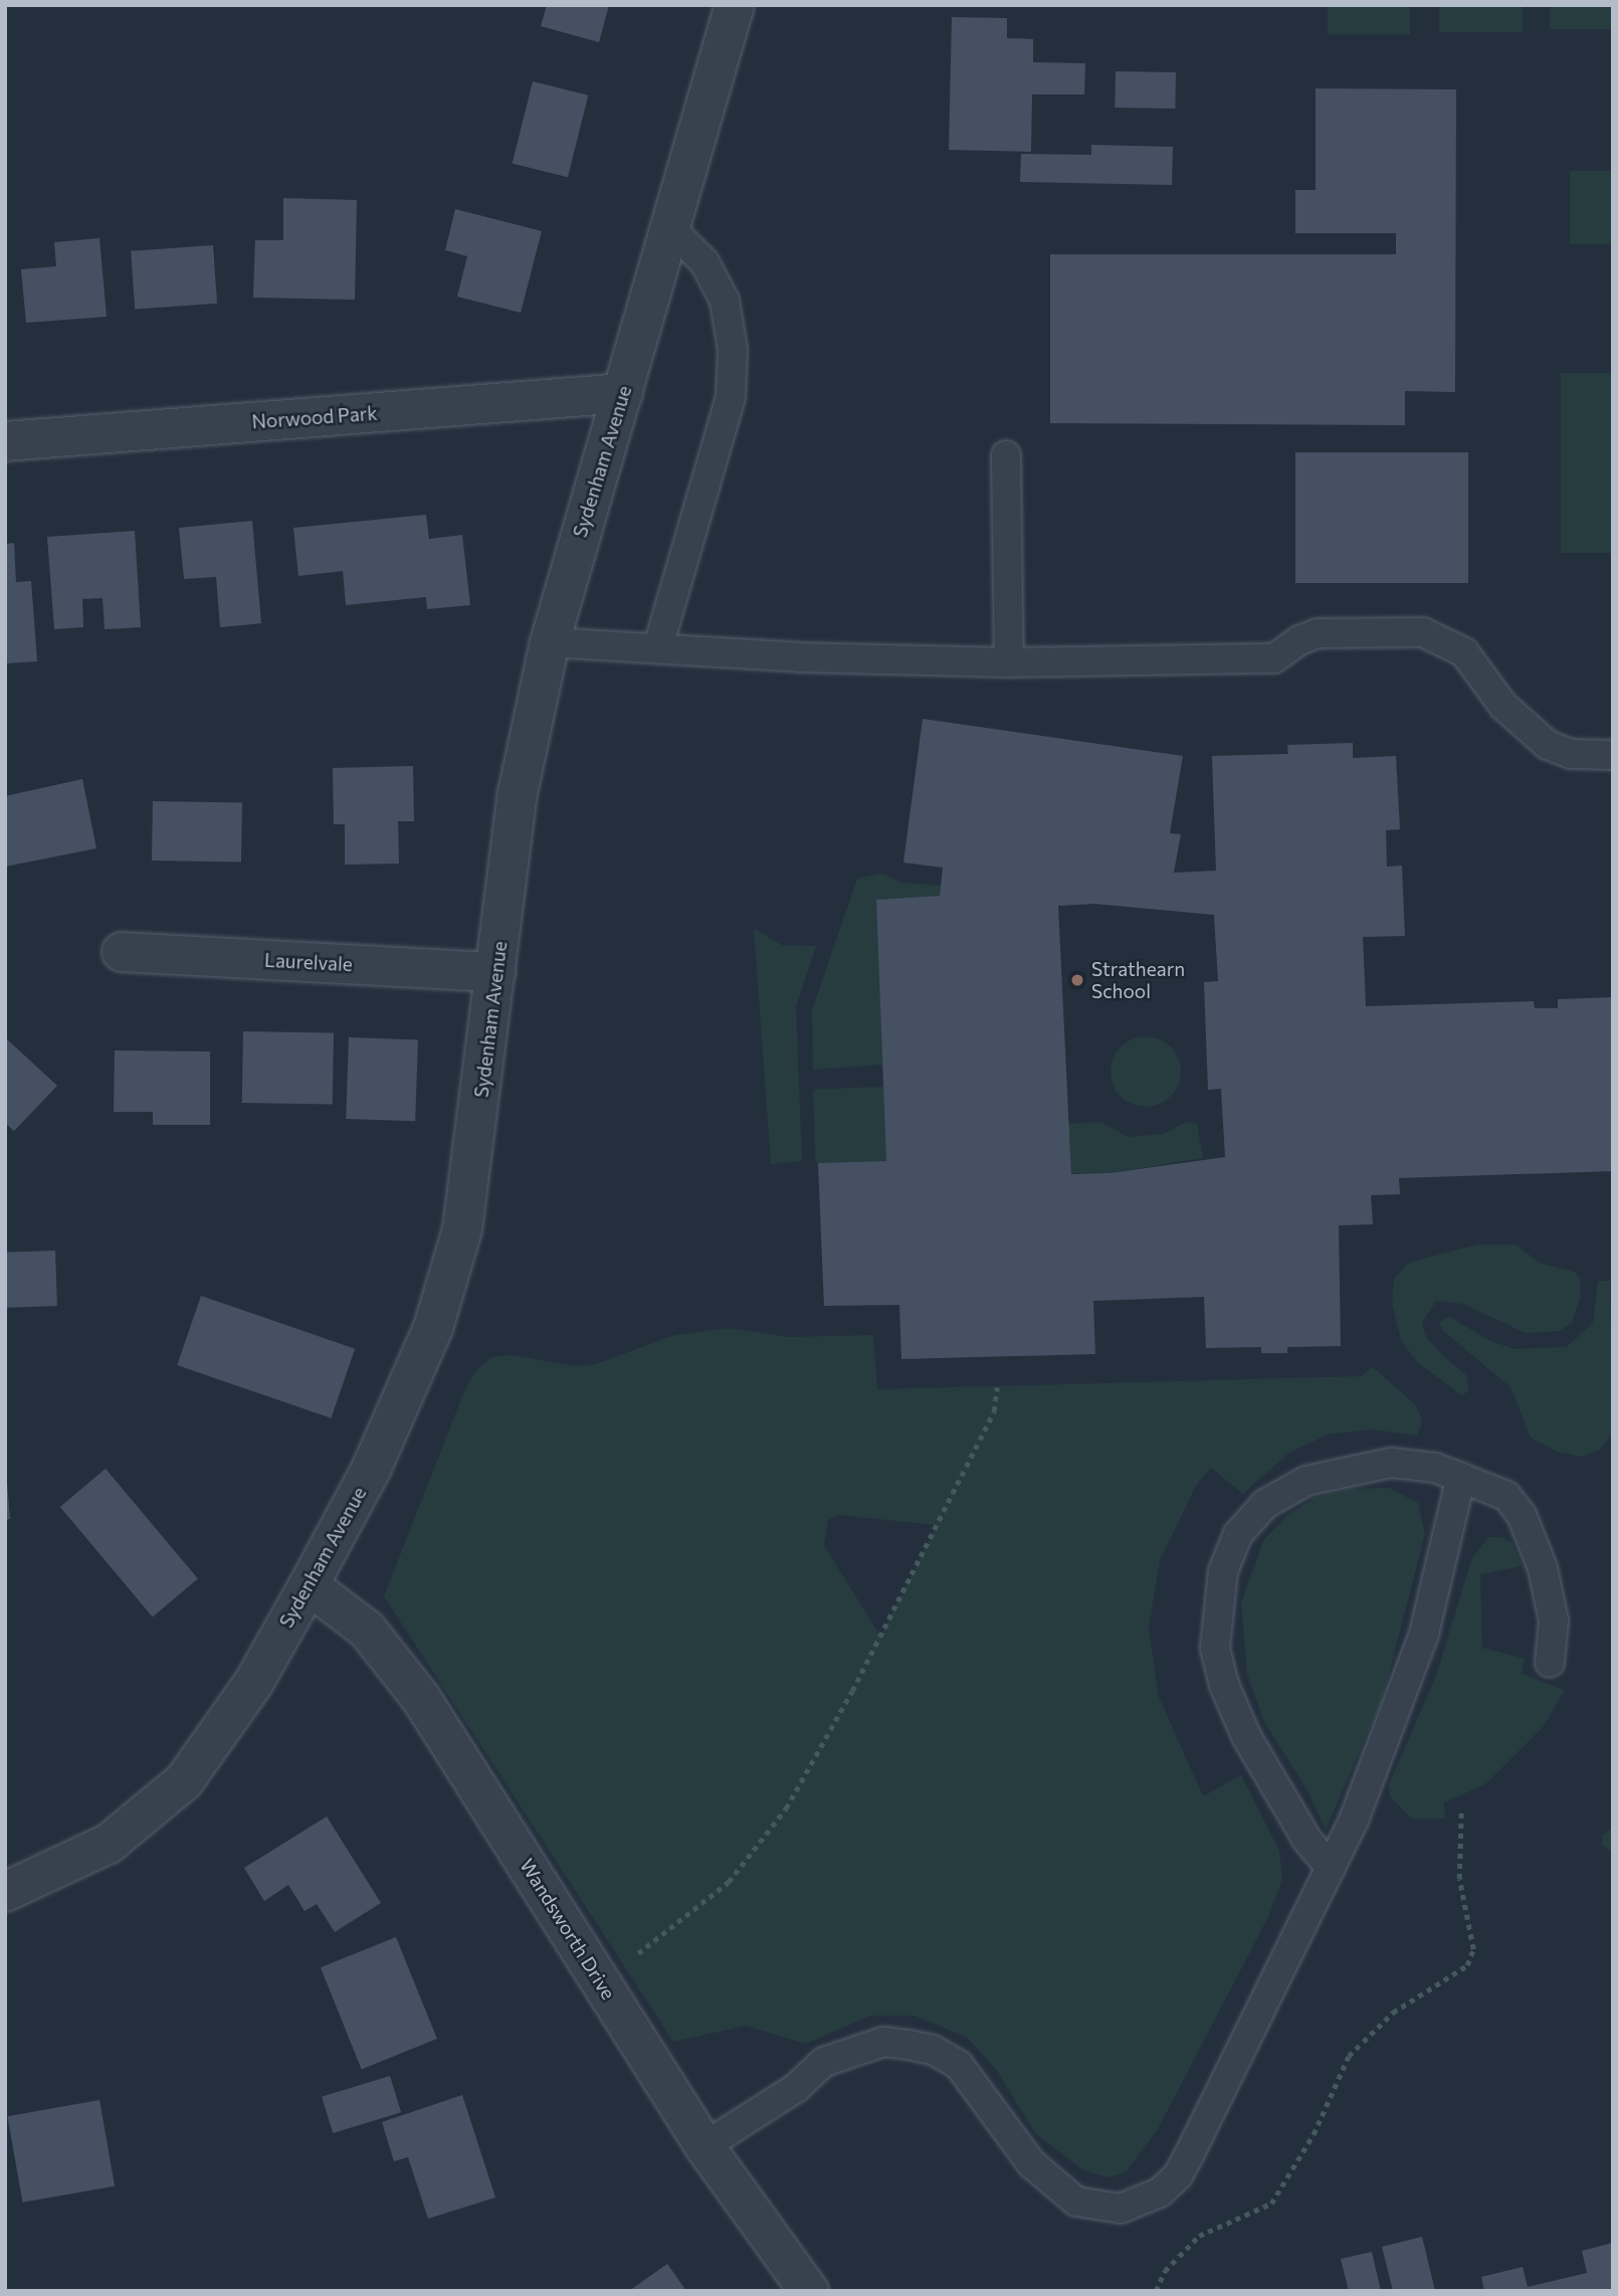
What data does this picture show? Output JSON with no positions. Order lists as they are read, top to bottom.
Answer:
{
  "streets": {
    "street": [
      "Norwood Park",
      "Sydenham Avenue",
      "Laurelvale",
      "Wandsworth Drive"
    ]
  },
  "crossings": [
    ["Norwood Park", "Sydenham Avenue"],
    ["Sydenham Avenue", "Laurelvale"],
    ["Sydenham Avenue", "Wandsworth Drive"]
  ],
  "places": ["Strathearn School"]
}
